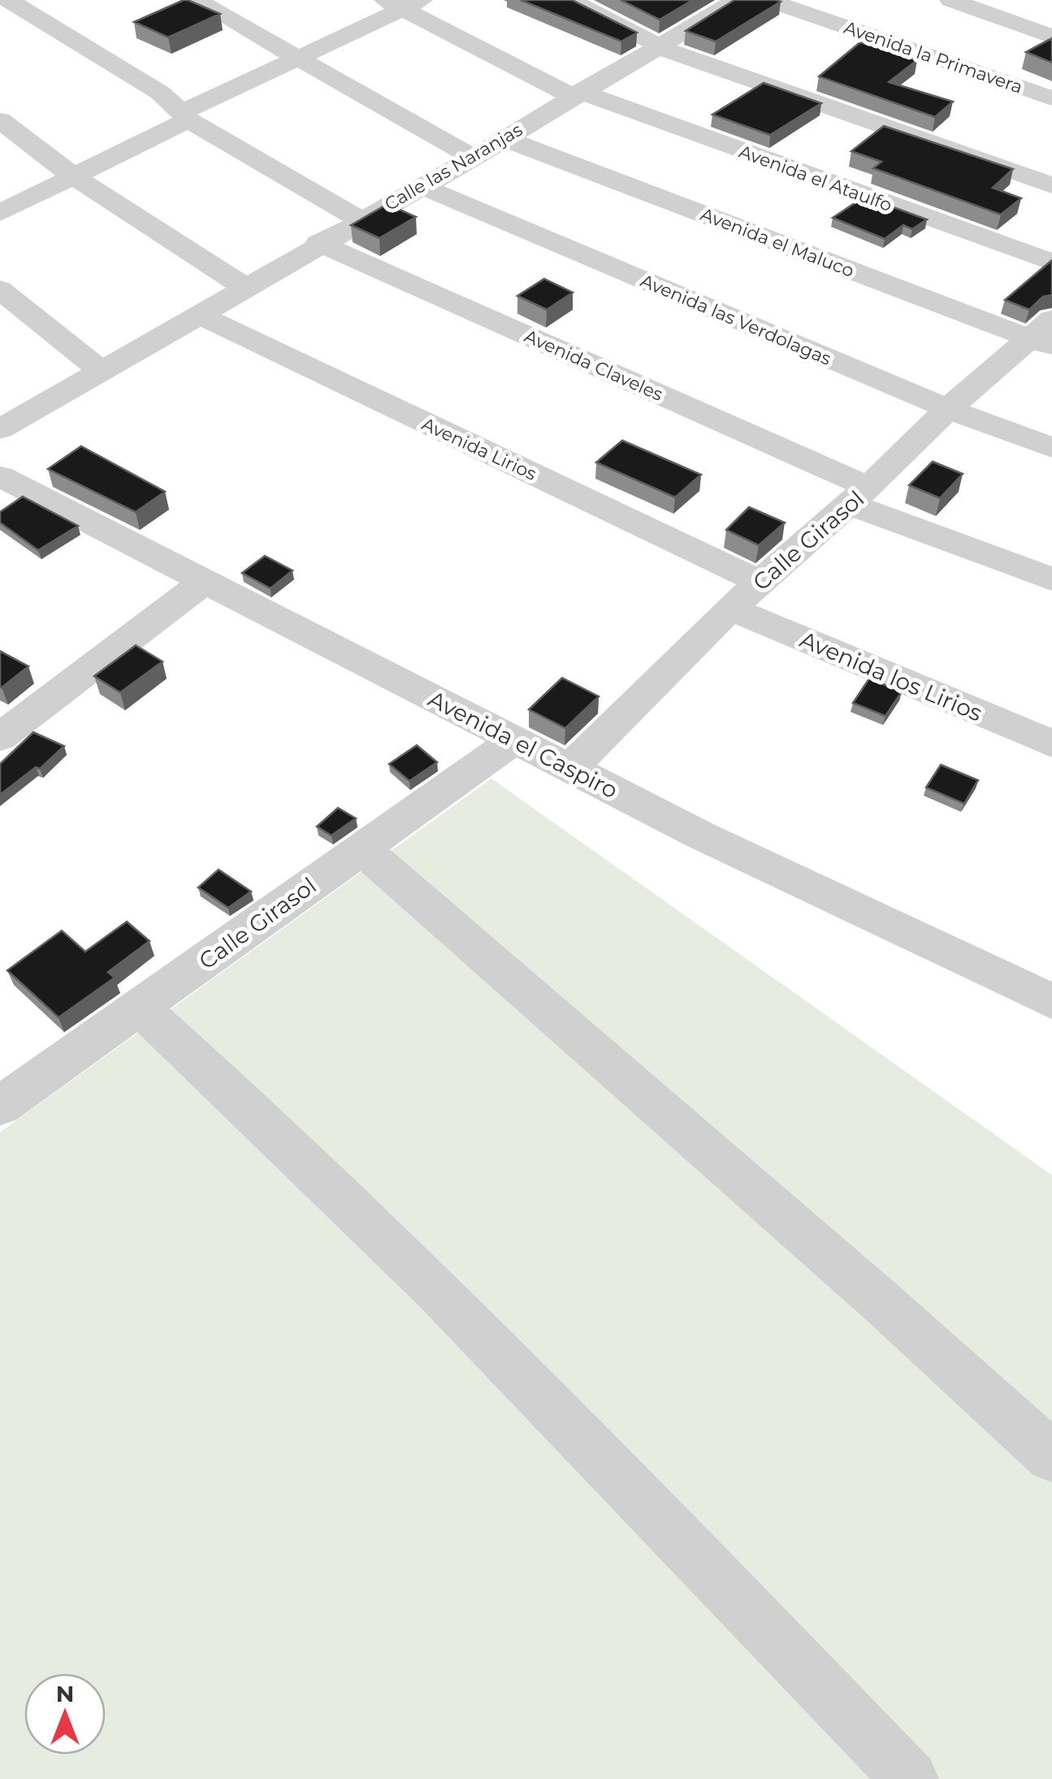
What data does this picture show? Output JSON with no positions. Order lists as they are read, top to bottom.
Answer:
{
  "streets": {
    "street": [
      "Avenida la Primavera",
      "Calle las Naranjas",
      "Avenida el Ataulfo",
      "Avenida el Maluco",
      "Avenida las Verdolagas",
      "Avenida Claveles",
      "Avenida Lirios",
      "Calle Girasol",
      "Avenida los Lirios",
      "Avenida el Caspiro"
    ]
  },
  "crossings": [
    ["Calle las Naranjas", "Avenida el Ataulfo"],
    ["Calle las Naranjas", "Avenida el Maluco"],
    ["Calle las Naranjas", "Avenida las Verdolagas"],
    ["Calle las Naranjas", "Avenida Claveles"],
    ["Calle las Naranjas", "Avenida Lirios"],
    ["Avenida el Maluco", "Calle Girasol"],
    ["Avenida las Verdolagas", "Calle Girasol"],
    ["Avenida Claveles", "Calle Girasol"],
    ["Avenida Lirios", "Calle Girasol"],
    ["Calle Girasol", "Avenida los Lirios"],
    ["Calle Girasol", "Avenida el Caspiro"]
  ],
  "north": "top"
}
